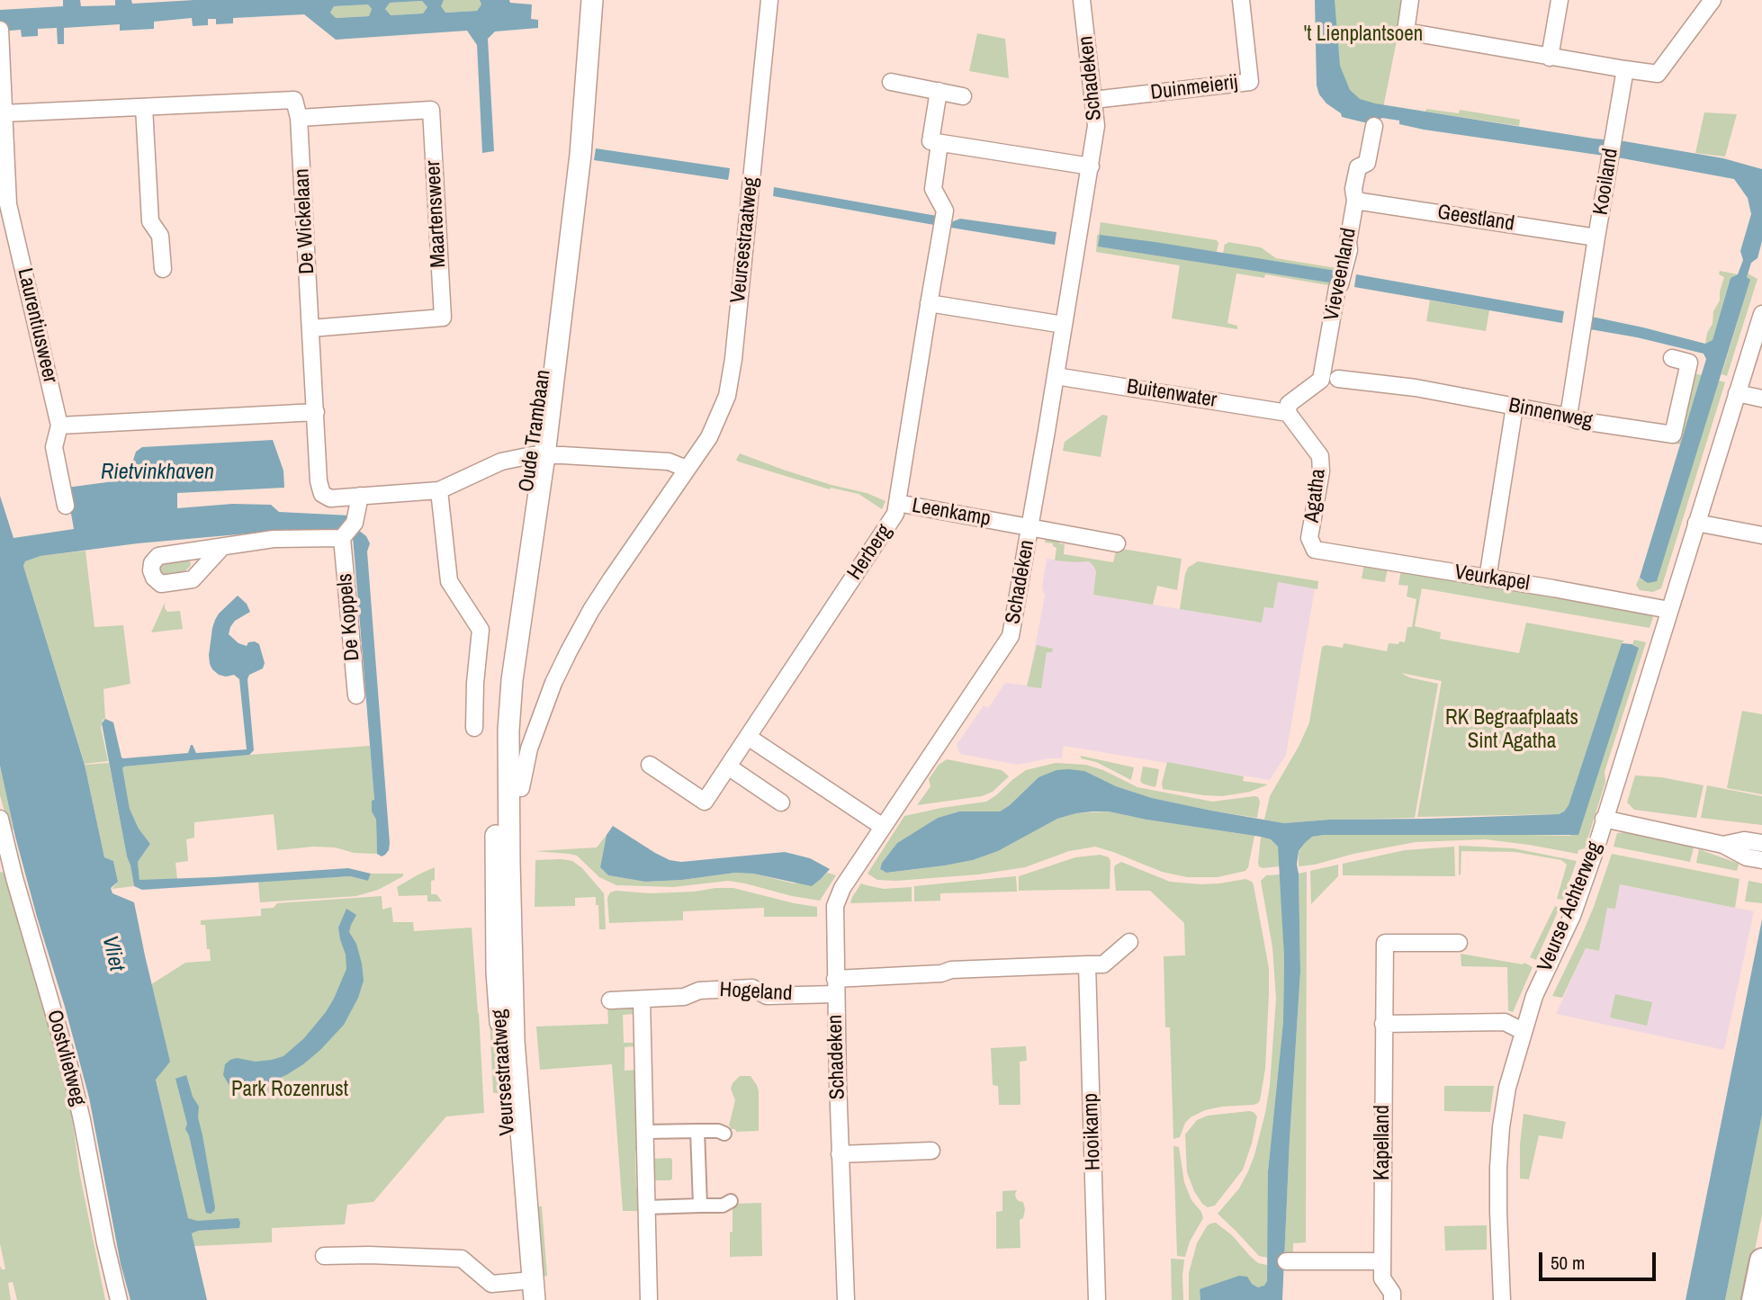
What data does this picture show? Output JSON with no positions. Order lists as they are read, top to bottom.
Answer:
{
  "streets": {
    "street": [
      "Schadeken",
      "Duinmeierij",
      "Kooiland",
      "Maartensweer",
      "Geestland",
      "De Wickelaan",
      "Veursestraatweg",
      "Vieveenland",
      "Laurentiusweer",
      "Buitenwater",
      "Binnenweg",
      "Oude Trambaan",
      "Agatha",
      "Leenkamp",
      "Herberg",
      "Veurkapel",
      "De Koppels",
      "Veurse Achterweg",
      "Hogeland",
      "Oostvlietweg",
      "Hooikamp",
      "Kapelland"
    ]
  },
  "crossings": [
    ["Schadeken", "Duinmeierij"],
    ["Schadeken", "Buitenwater"],
    ["Schadeken", "Leenkamp"],
    ["Schadeken", "Hogeland"],
    ["Kooiland", "Geestland"],
    ["Kooiland", "Binnenweg"],
    ["Maartensweer", "De Wickelaan"],
    ["Geestland", "Vieveenland"],
    ["Veursestraatweg", "Oude Trambaan"],
    ["Vieveenland", "Buitenwater"],
    ["Vieveenland", "Agatha"],
    ["Buitenwater", "Agatha"],
    ["Agatha", "Veurkapel"],
    ["Leenkamp", "Herberg"],
    ["Veurkapel", "Veurse Achterweg"]
  ],
  "water": ["Rietvinkhaven", "Vliet"],
  "parks": ["'t Lienplantsoen", "RK Begraafplaats Sint Agatha", "Park Rozenrust"],
  "scale_bar": "50 m"
}
